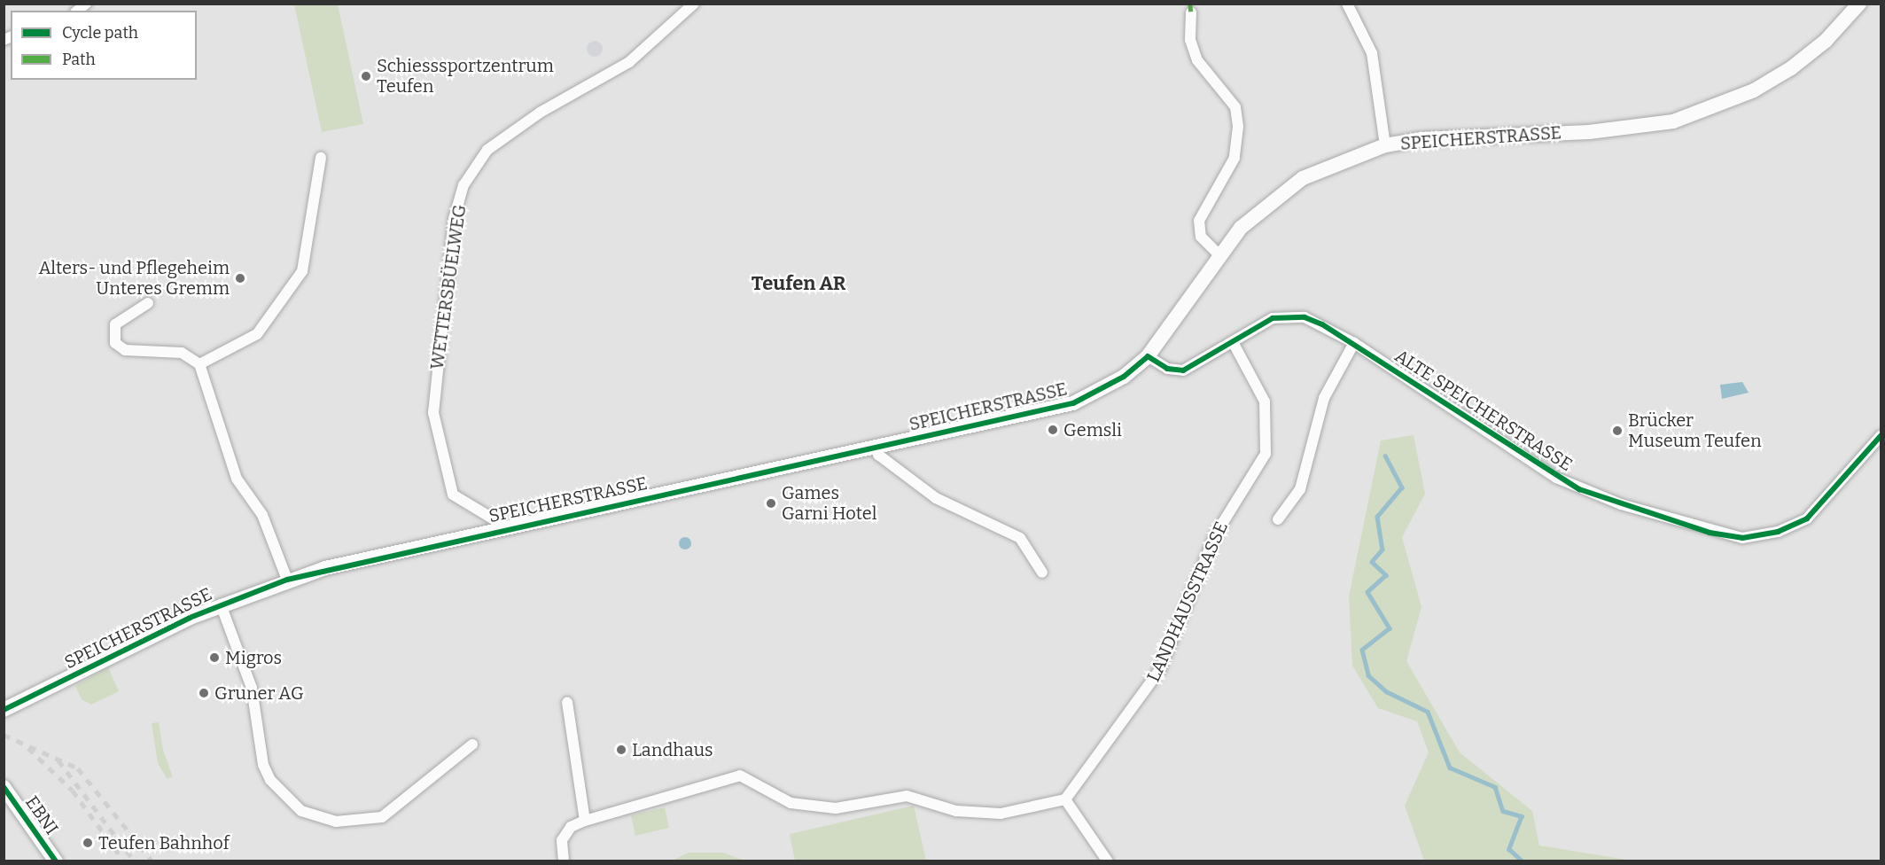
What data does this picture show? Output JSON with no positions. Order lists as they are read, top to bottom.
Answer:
{
  "streets": {
    "main road": ["SPEICHERSTRASSE", "EBNI"],
    "street": ["WETTERSBÜELWEG", "ALTE SPEICHERSTRASSE", "LANDHAUSSTRASSE"]
  },
  "crossings": [
    ["SPEICHERSTRASSE", "WETTERSBÜELWEG"],
    ["SPEICHERSTRASSE", "ALTE SPEICHERSTRASSE"],
    ["ALTE SPEICHERSTRASSE", "LANDHAUSSTRASSE"]
  ],
  "districts": ["Teufen AR"],
  "places": [
    "Schiesssportzentrum Teufen",
    "Alters- und Pflegeheim Unteres Gremm",
    "Gemsli",
    "Brücker Museum Teufen",
    "Games Garni Hotel",
    "Migros",
    "Gruner AG",
    "Landhaus",
    "Teufen Bahnhof"
  ],
  "legend": ["Cycle path", "Path"]
}
